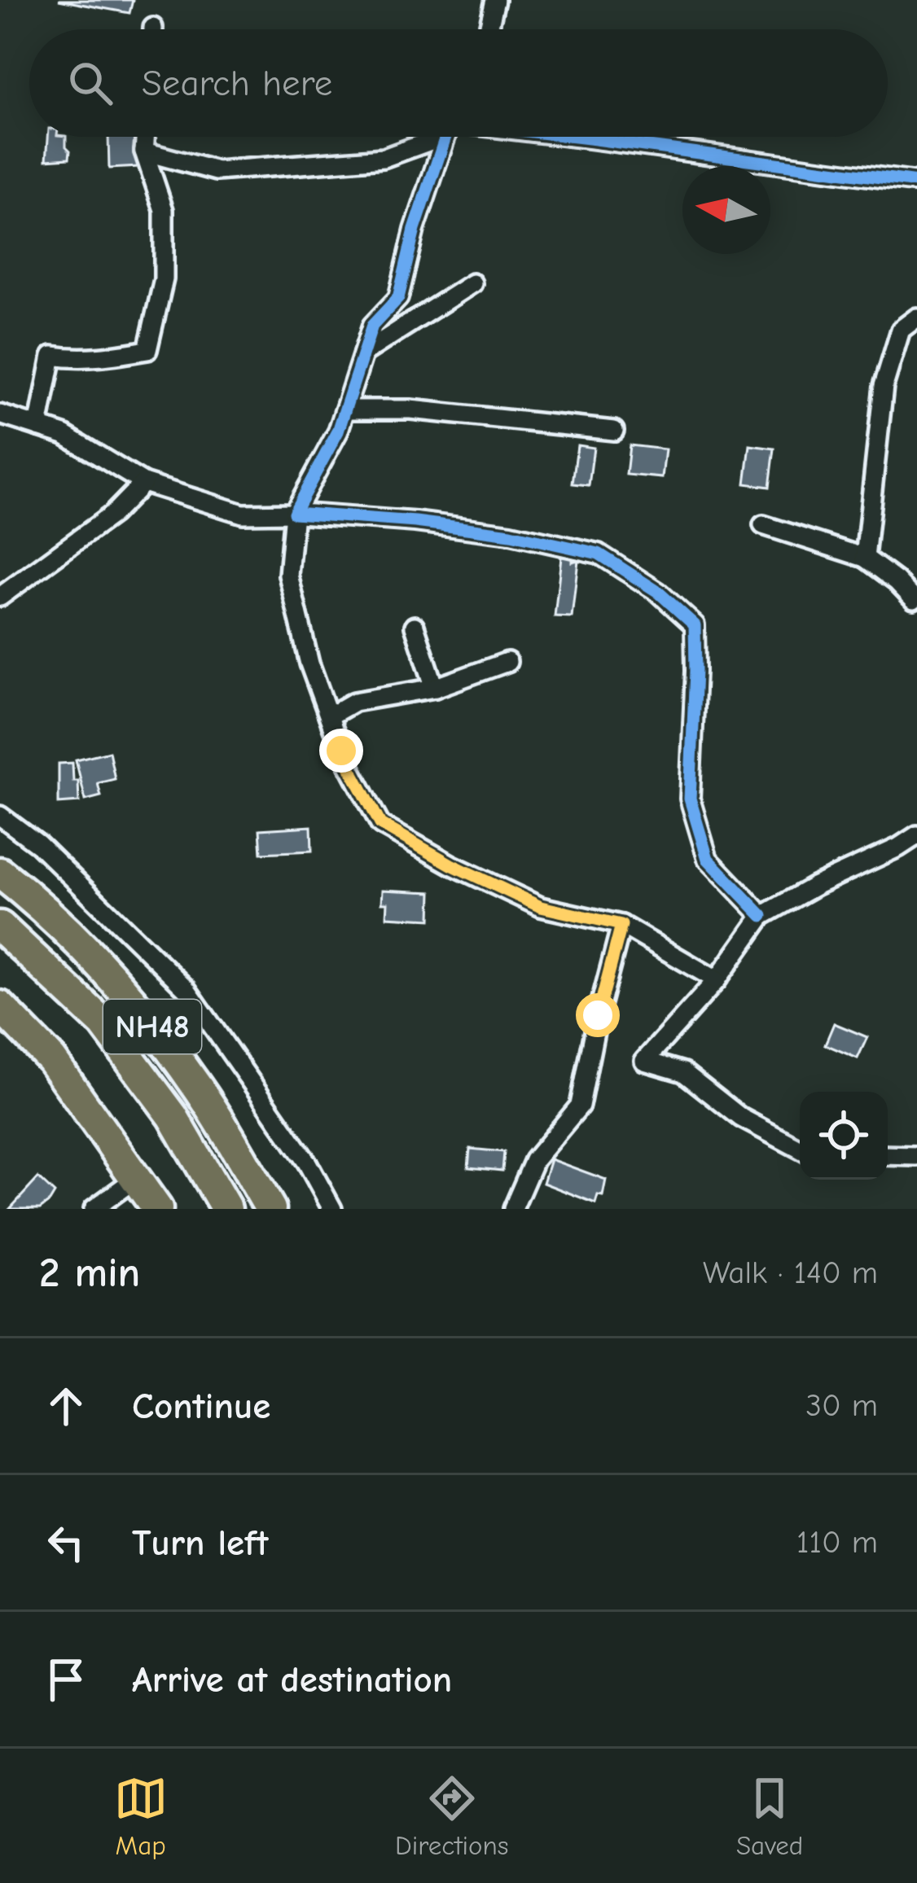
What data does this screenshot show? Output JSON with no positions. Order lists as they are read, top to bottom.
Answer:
{
  "streets": {
    "highway": ["NH48"]
  },
  "north": "left",
  "page": {
    "search": "Search here",
    "heading": ["2 min", "Walk · 140 m"],
    "list": [
      ["Continue", "30 m"],
      ["Turn left", "110 m"],
      "Arrive at destination"
    ],
    "nav": ["Map", "Directions", "Saved"]
  }
}
